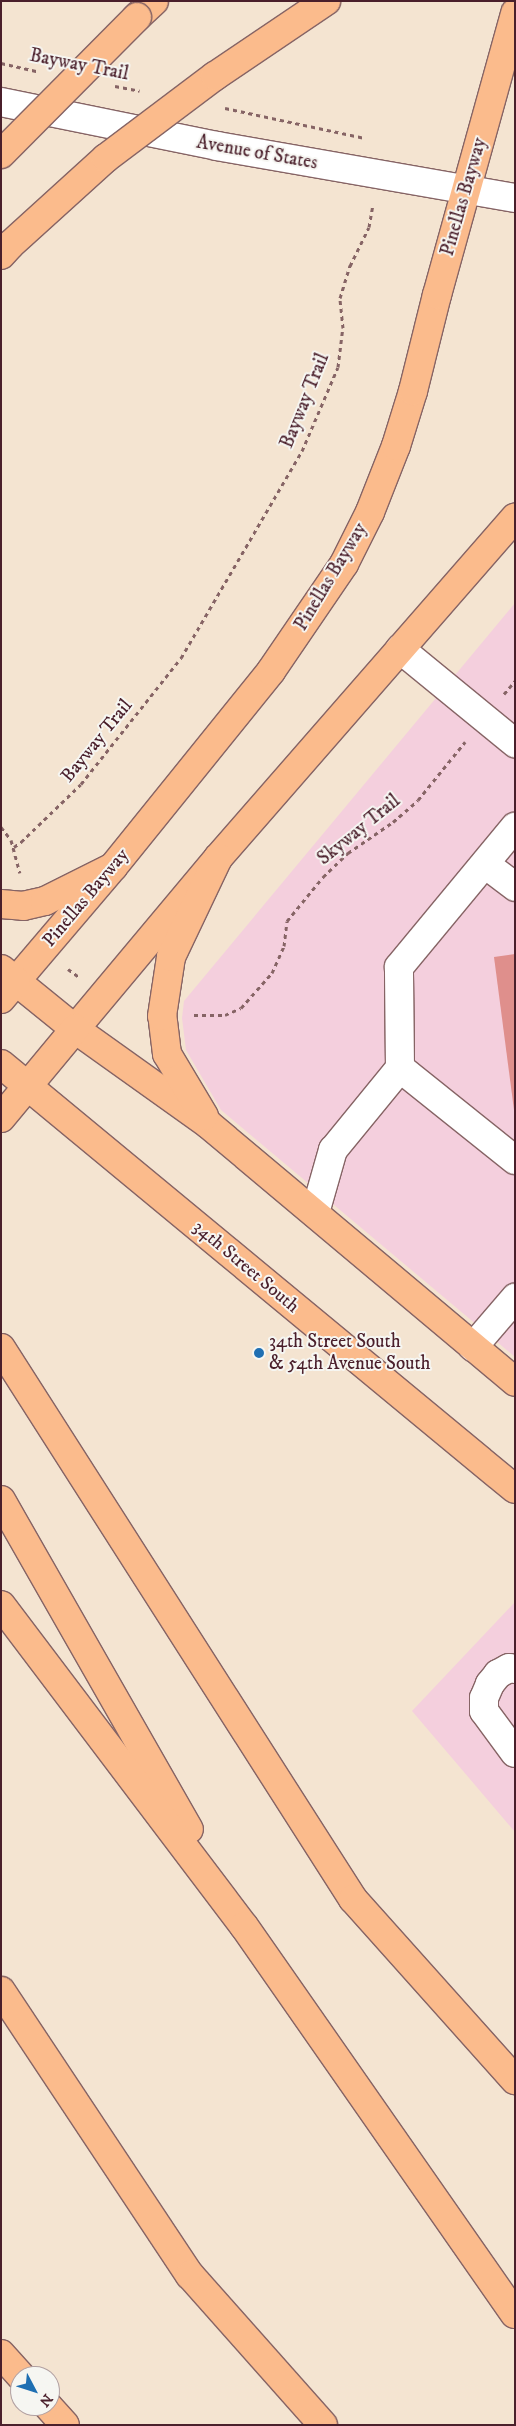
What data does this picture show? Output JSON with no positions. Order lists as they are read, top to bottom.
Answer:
{
  "streets": {
    "main road": ["Pinellas Bayway", "34th Street South"],
    "street": ["Avenue of States"],
    "path": ["Bayway Trail", "Skyway Trail"]
  },
  "crossings": [
    ["Bayway Trail", "Avenue of States"],
    ["Avenue of States", "Pinellas Bayway"]
  ],
  "places": ["34th Street South & 54th Avenue South"],
  "north": "bottom right"
}
